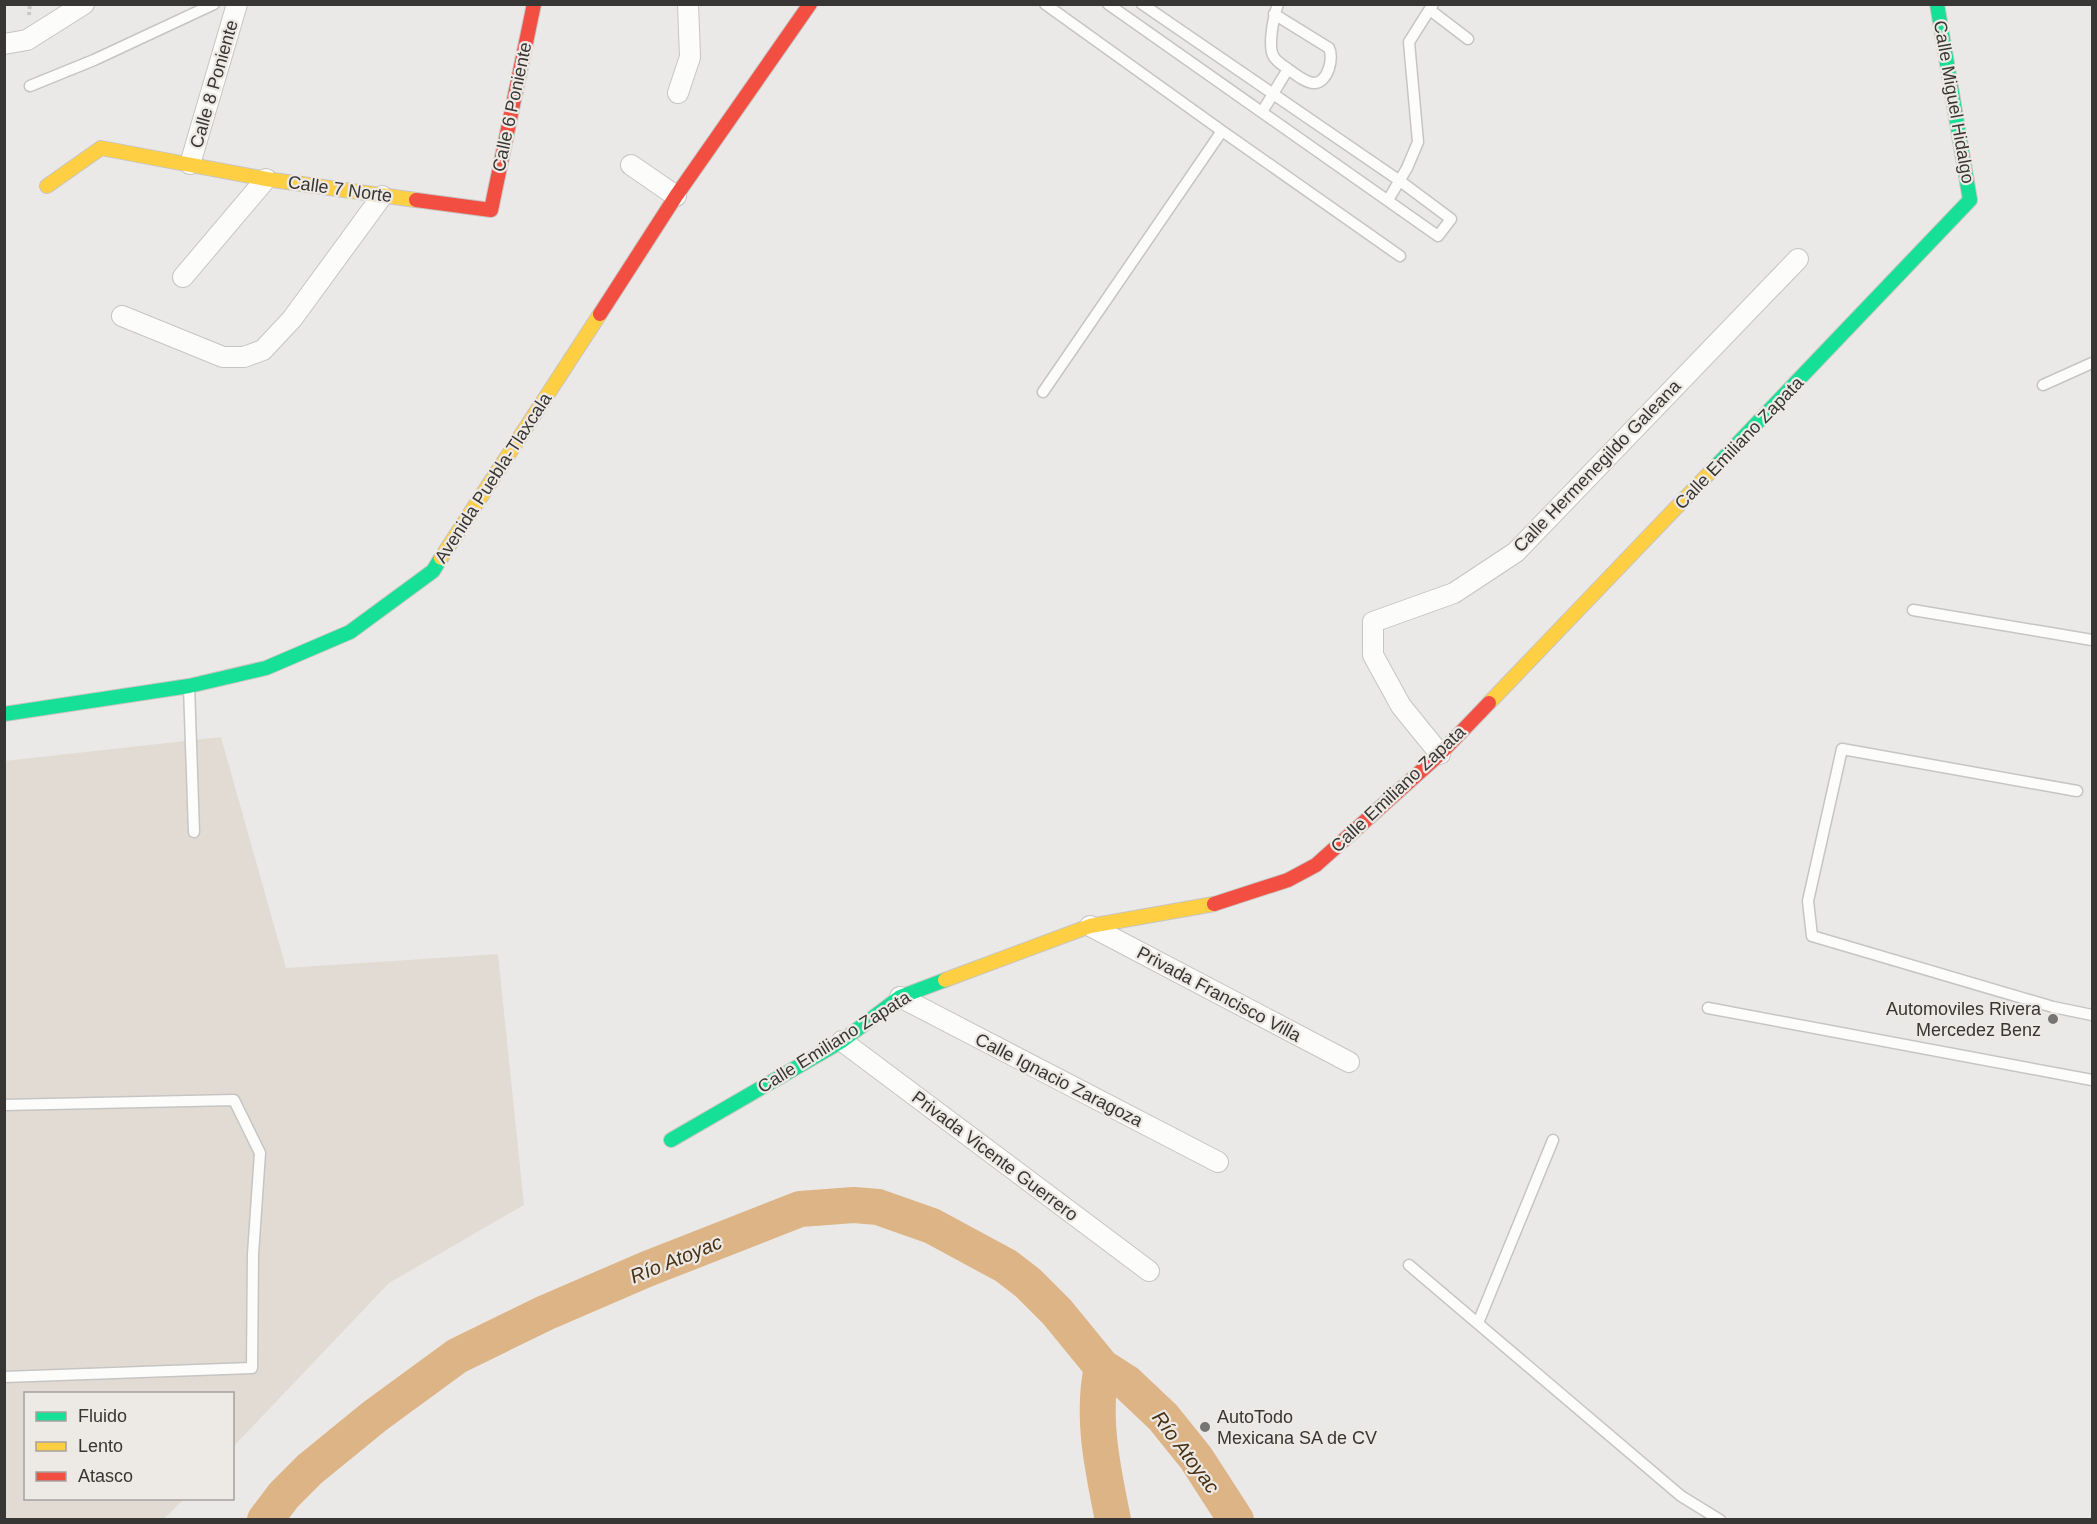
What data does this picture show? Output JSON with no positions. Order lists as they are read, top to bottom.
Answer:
{
  "streets": {
    "street": [
      "Calle 8 Poniente",
      "Calle Miguel Hidalgo",
      "Calle 6 Poniente",
      "Calle 7 Norte",
      "Calle Emiliano Zapata",
      "Calle Hermenegildo Galeana",
      "Avenida Puebla-Tlaxcala",
      "Privada Francisco Villa",
      "Calle Ignacio Zaragoza",
      "Privada Vicente Guerrero"
    ]
  },
  "crossings": [
    ["Calle 8 Poniente", "Calle 7 Norte"],
    ["Calle Miguel Hidalgo", "Calle Emiliano Zapata"],
    ["Calle 6 Poniente", "Calle 7 Norte"],
    ["Calle Emiliano Zapata", "Calle Hermenegildo Galeana"],
    ["Calle Emiliano Zapata", "Privada Francisco Villa"],
    ["Calle Emiliano Zapata", "Calle Ignacio Zaragoza"],
    ["Calle Emiliano Zapata", "Privada Vicente Guerrero"]
  ],
  "water": ["Río Atoyac"],
  "places": ["Automoviles Rivera Mercedez Benz", "AutoTodo Mexicana SA de CV"],
  "legend": ["Fluido", "Lento", "Atasco"]
}
